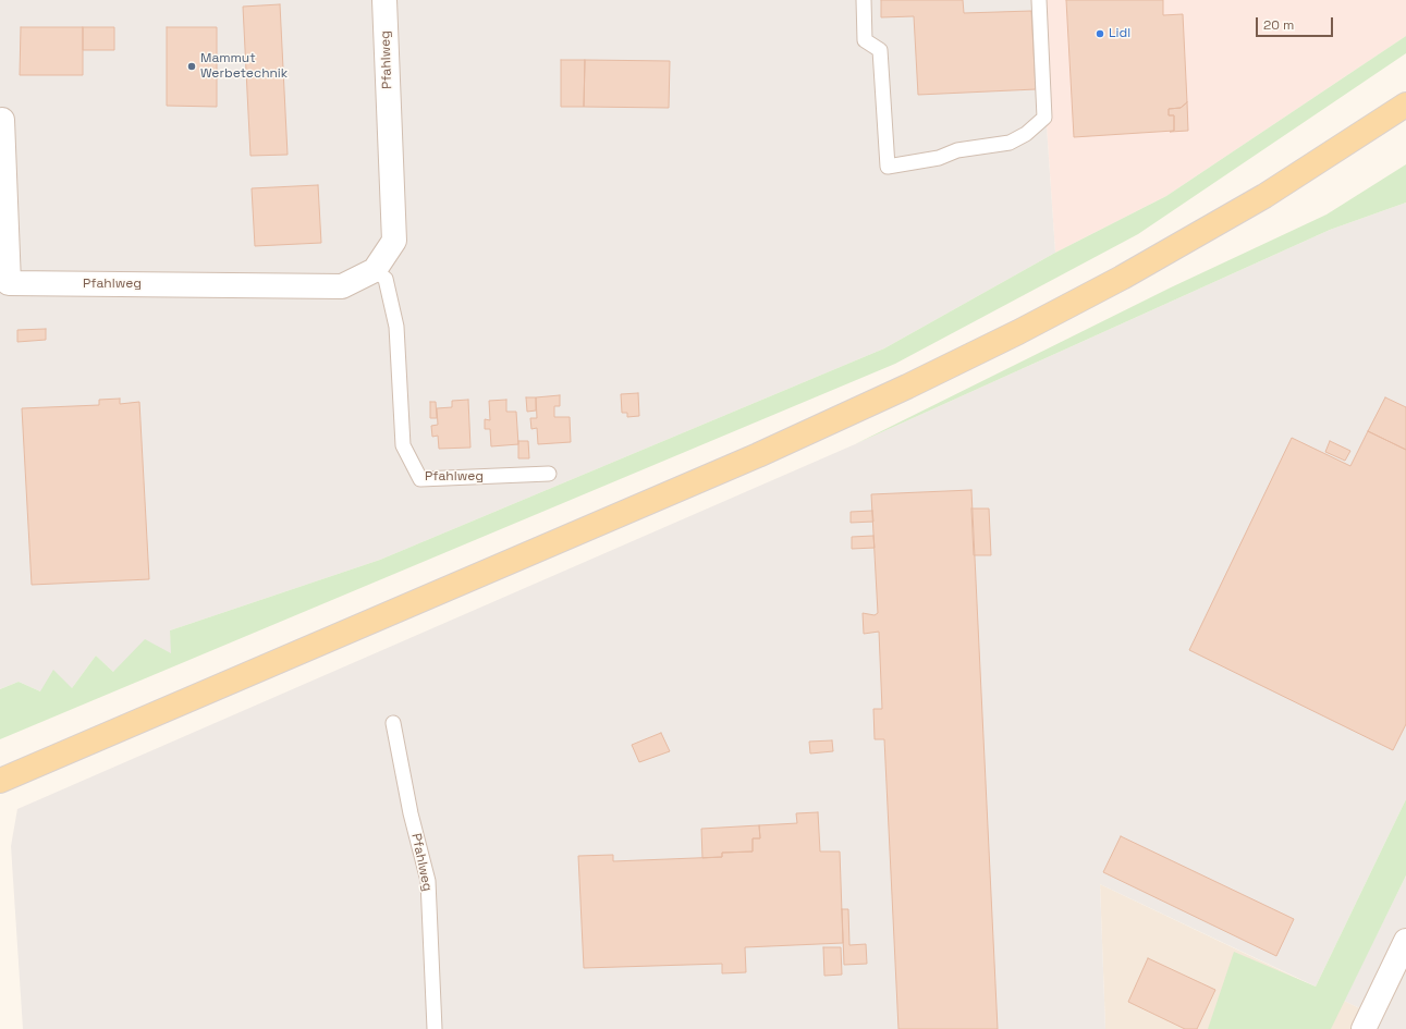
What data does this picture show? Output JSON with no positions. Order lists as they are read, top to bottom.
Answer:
{
  "streets": {
    "street": ["Pfahlweg"]
  },
  "places": ["Lidl", "Mammut Werbetechnik"],
  "scale_bar": "20 m"
}
